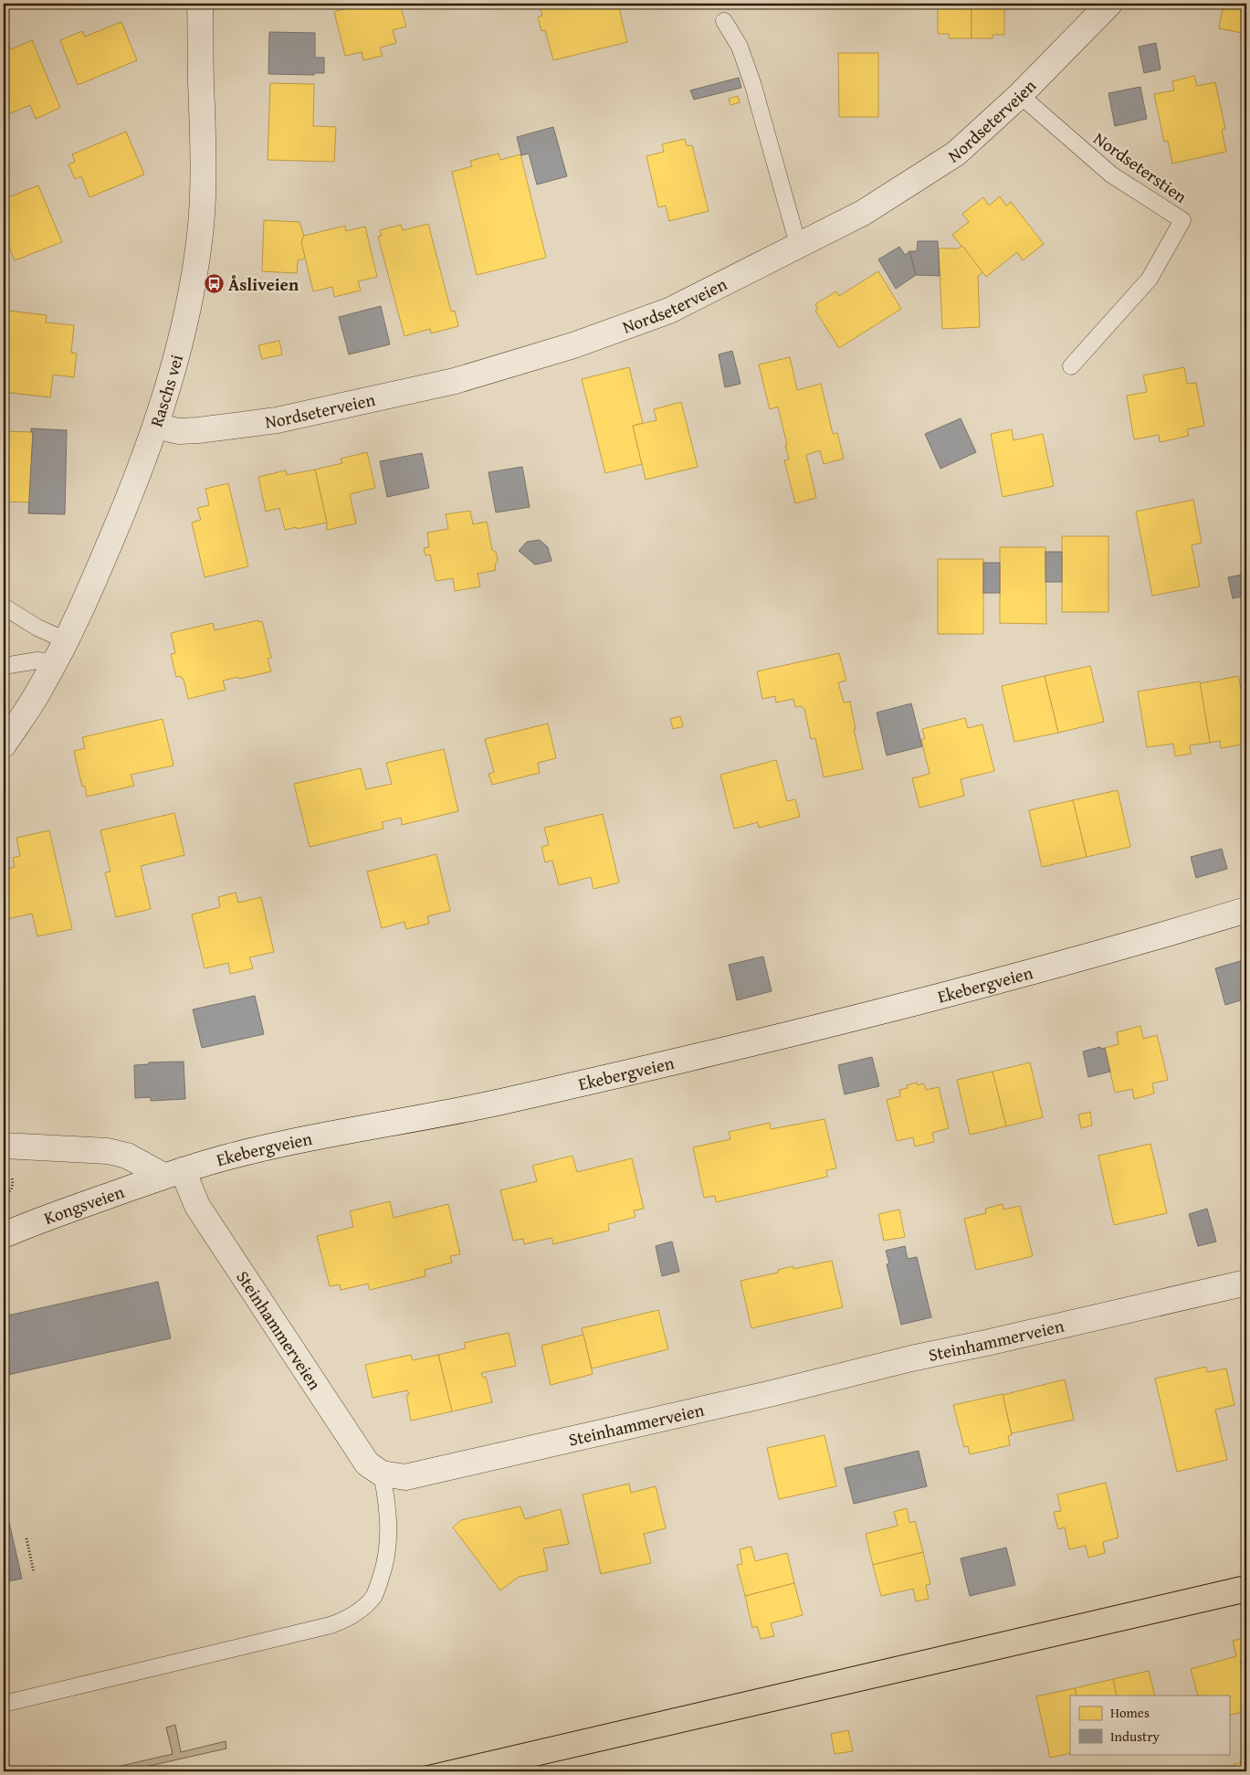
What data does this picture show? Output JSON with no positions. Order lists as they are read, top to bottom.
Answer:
{
  "streets": {
    "street": [
      "Nordseterveien",
      "Raschs vei",
      "Ekebergveien",
      "Kongsveien",
      "Steinhammerveien"
    ],
    "lane": ["Nordseterstien"]
  },
  "crossings": [
    ["Nordseterveien", "Nordseterstien"],
    ["Nordseterveien", "Raschs vei"],
    ["Ekebergveien", "Kongsveien"],
    ["Ekebergveien", "Steinhammerveien"],
    ["Kongsveien", "Steinhammerveien"]
  ],
  "places": {
    "bus stop": ["Åsliveien"]
  },
  "legend": ["Homes", "Industry"]
}
